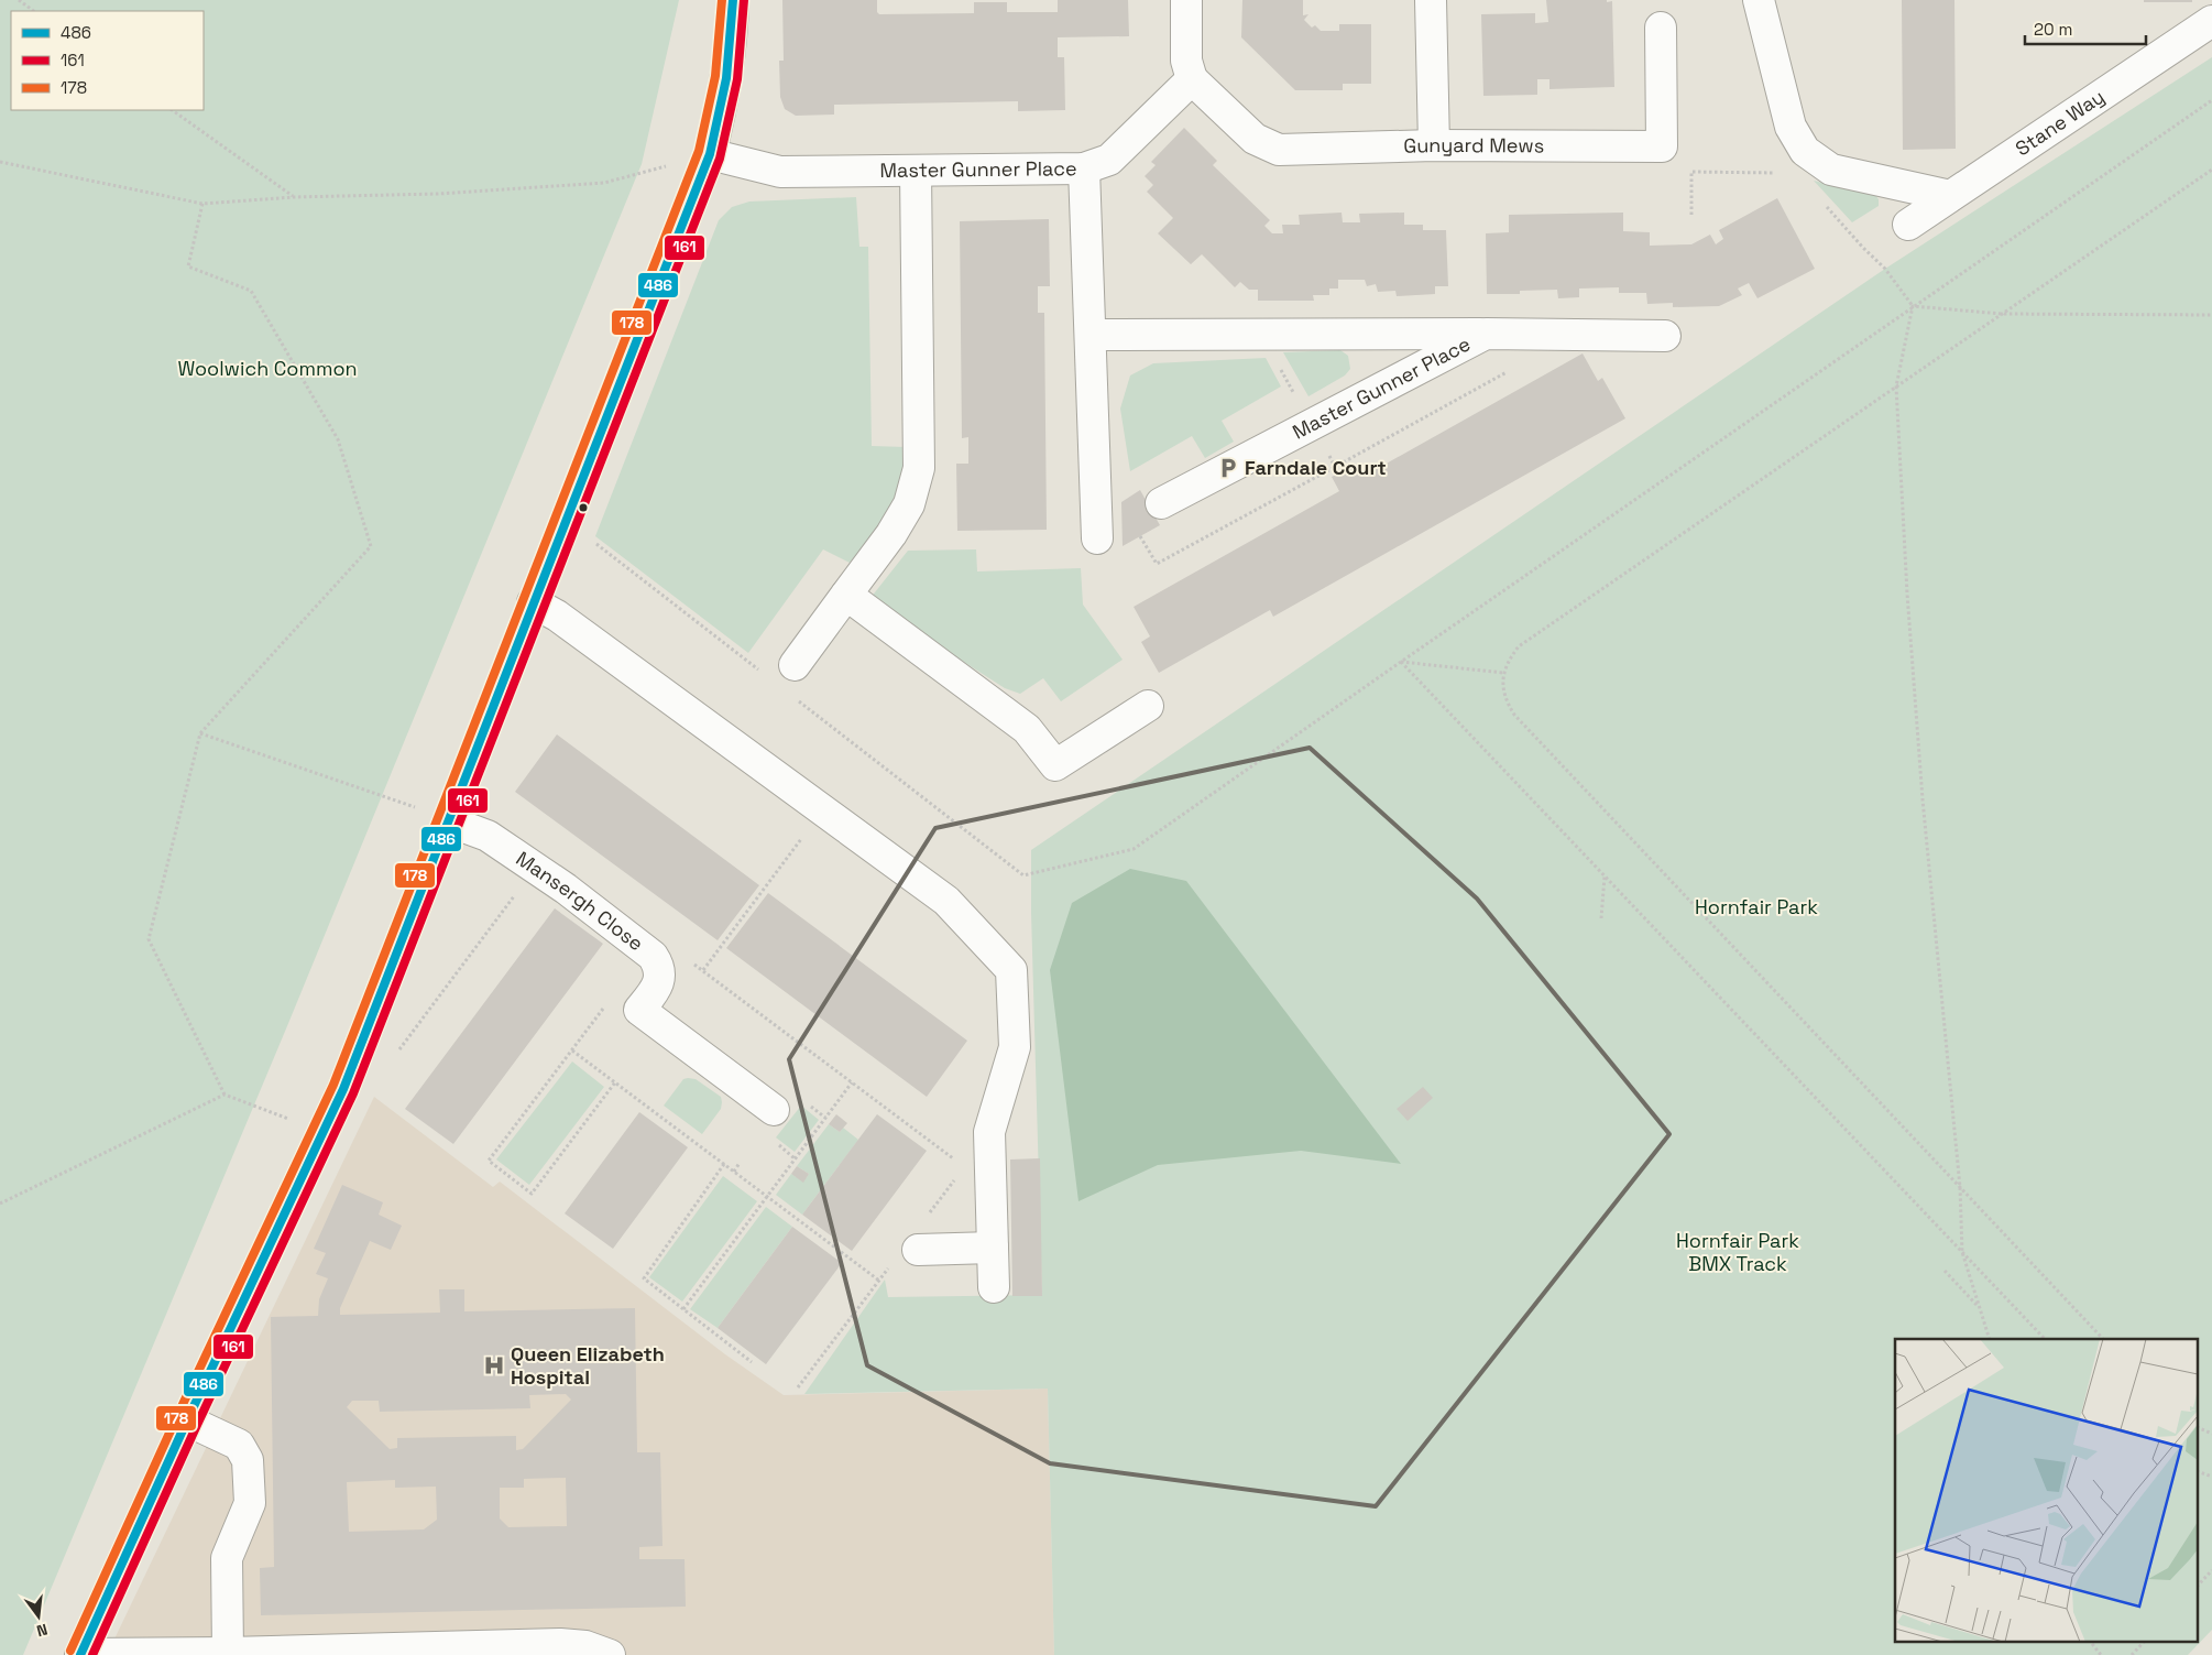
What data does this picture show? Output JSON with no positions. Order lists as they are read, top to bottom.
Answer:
{
  "streets": {
    "street": [
      "Stane Way",
      "Gunyard Mews",
      "Master Gunner Place",
      "Mansergh Close"
    ]
  },
  "parks": ["Woolwich Common", "Hornfair Park", "Hornfair Park BMX Track"],
  "places": {
    "parking": ["Farndale Court"],
    "hospital": ["Queen Elizabeth Hospital"]
  },
  "lines": ["transit line 486", "transit line 161", "transit line 178"],
  "legend": ["486", "161", "178"],
  "scale_bar": "20 m",
  "north": "bottom"
}
